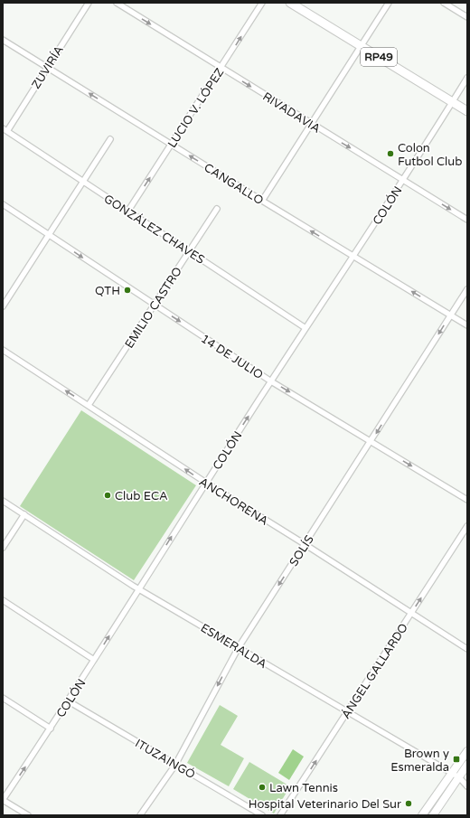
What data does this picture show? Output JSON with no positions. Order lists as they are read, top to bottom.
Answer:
{
  "streets": {
    "main road": ["RP49"],
    "street": [
      "ZUVIRÍA",
      "LUCIO V. LÓPEZ",
      "RIVADAVIA",
      "CANGALLO",
      "COLÓN",
      "GONZÁLEZ CHAVES",
      "EMILIO CASTRO",
      "14 DE JULIO",
      "ANCHORENA",
      "SOLÍS",
      "ESMERALDA",
      "ÁNGEL GALLARDO",
      "ITUZAINGÓ"
    ]
  },
  "crossings": [
    ["RP49", "COLÓN"],
    ["ZUVIRÍA", "CANGALLO"],
    ["ZUVIRÍA", "GONZÁLEZ CHAVES"],
    ["LUCIO V. LÓPEZ", "RIVADAVIA"],
    ["LUCIO V. LÓPEZ", "CANGALLO"],
    ["LUCIO V. LÓPEZ", "GONZÁLEZ CHAVES"],
    ["RIVADAVIA", "COLÓN"],
    ["CANGALLO", "COLÓN"],
    ["CANGALLO", "SOLÍS"],
    ["COLÓN", "GONZÁLEZ CHAVES"],
    ["COLÓN", "14 DE JULIO"],
    ["COLÓN", "ANCHORENA"],
    ["COLÓN", "ESMERALDA"],
    ["COLÓN", "ITUZAINGÓ"],
    ["GONZÁLEZ CHAVES", "EMILIO CASTRO"],
    ["EMILIO CASTRO", "14 DE JULIO"],
    ["EMILIO CASTRO", "ANCHORENA"],
    ["14 DE JULIO", "SOLÍS"],
    ["ANCHORENA", "SOLÍS"],
    ["ANCHORENA", "ÁNGEL GALLARDO"],
    ["SOLÍS", "ESMERALDA"],
    ["SOLÍS", "ITUZAINGÓ"],
    ["ESMERALDA", "ÁNGEL GALLARDO"]
  ],
  "one_way": [
    "LUCIO V. LÓPEZ",
    "RIVADAVIA",
    "CANGALLO",
    "COLÓN",
    "14 DE JULIO",
    "ANCHORENA",
    "SOLÍS",
    "ÁNGEL GALLARDO"
  ],
  "places": {
    "other": [
      "Colon Futbol Club",
      "QTH",
      "Club ECA",
      "Lawn Tennis",
      "Hospital Veterinario Del Sur"
    ],
    "transit": ["Brown y Esmeralda"]
  }
}
